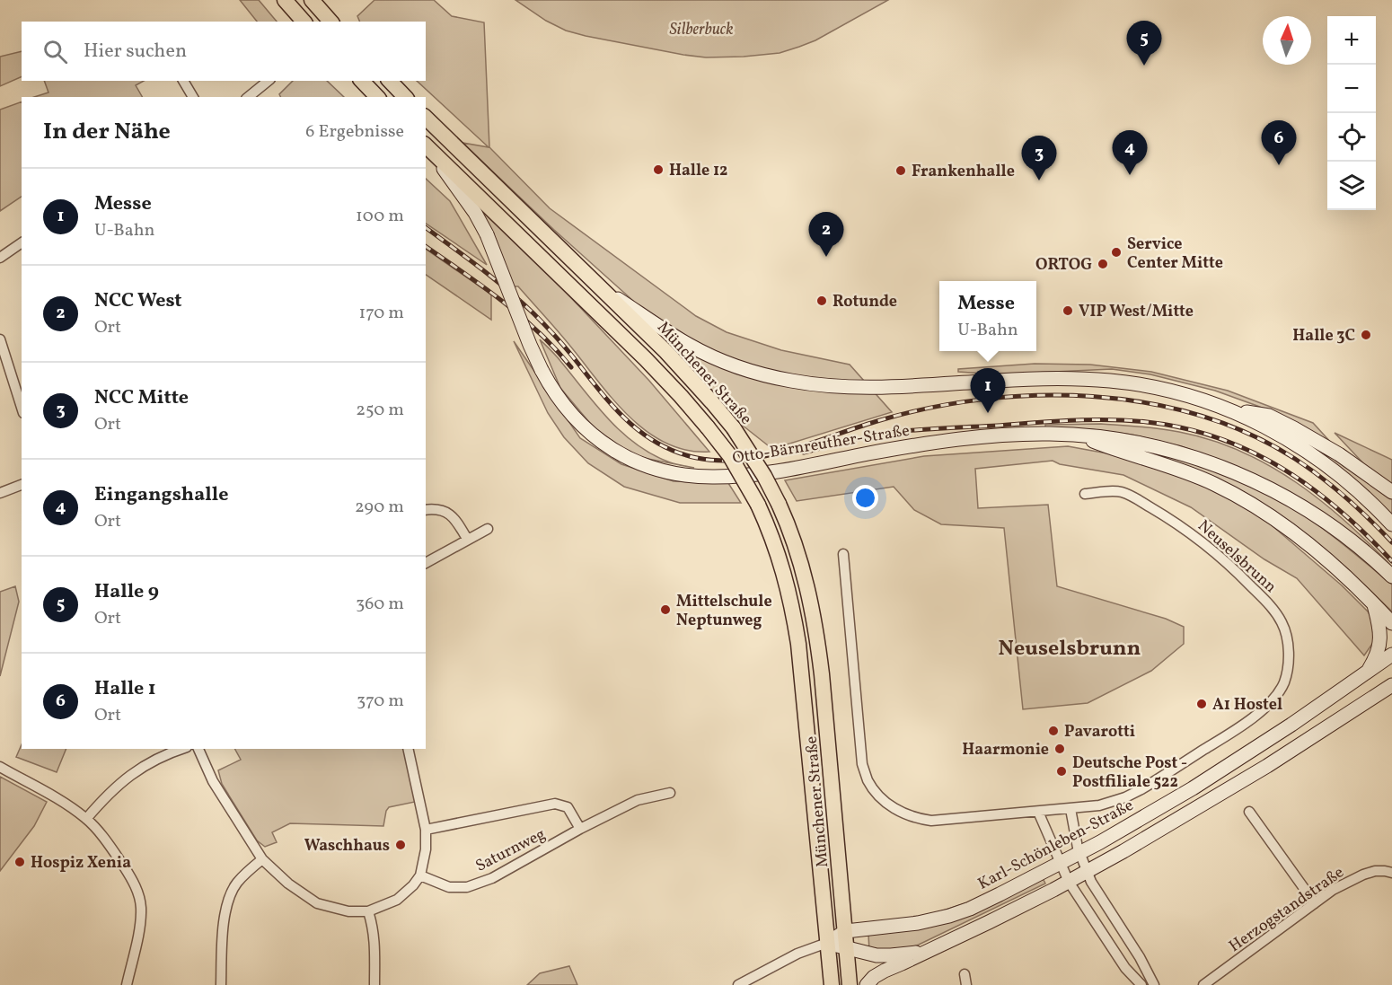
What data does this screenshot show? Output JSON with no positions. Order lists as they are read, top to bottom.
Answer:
{
  "streets": {
    "main road": ["Münchener Straße", "Otto-Bärnreuther-Straße", "Karl-Schönleben-Straße"],
    "street": ["Neuselsbrunn", "Saturnweg", "Herzogstandstraße"]
  },
  "crossings": [
    ["Münchener Straße", "Otto-Bärnreuther-Straße"],
    ["Münchener Straße", "Karl-Schönleben-Straße"]
  ],
  "districts": ["Neuselsbrunn"],
  "parks": ["Silberbuck"],
  "places": [
    "Halle 12",
    "Frankenhalle",
    "Service Center Mitte",
    "ORTOG",
    "Rotunde",
    "VIP West/Mitte",
    "Halle 3C",
    "Mittelschule Neptunweg",
    "A1 Hostel",
    "Pavarotti",
    "Haarmonie",
    "Deutsche Post - Postfiliale 522",
    "Waschhaus",
    "Hospiz Xenia"
  ],
  "north": "top",
  "page": {
    "map_buttons": ["+", "−"],
    "pins": [
      "5",
      "6",
      "4",
      "3",
      "2",
      "1"
    ],
    "search": "Hier suchen",
    "heading": ["In der Nähe", "6 Ergebnisse"],
    "list": [
      {
        "mark": "1",
        "name": "Messe",
        "note": "U-Bahn",
        "value": "100 m"
      },
      {
        "mark": "2",
        "name": "NCC West",
        "note": "Ort",
        "value": "170 m"
      },
      {
        "mark": "3",
        "name": "NCC Mitte",
        "note": "Ort",
        "value": "250 m"
      },
      {
        "mark": "4",
        "name": "Eingangshalle",
        "note": "Ort",
        "value": "290 m"
      },
      {
        "mark": "5",
        "name": "Halle 9",
        "note": "Ort",
        "value": "360 m"
      },
      {
        "mark": "6",
        "name": "Halle 1",
        "note": "Ort",
        "value": "370 m"
      }
    ],
    "popup": ["Messe", "U-Bahn"]
  }
}
